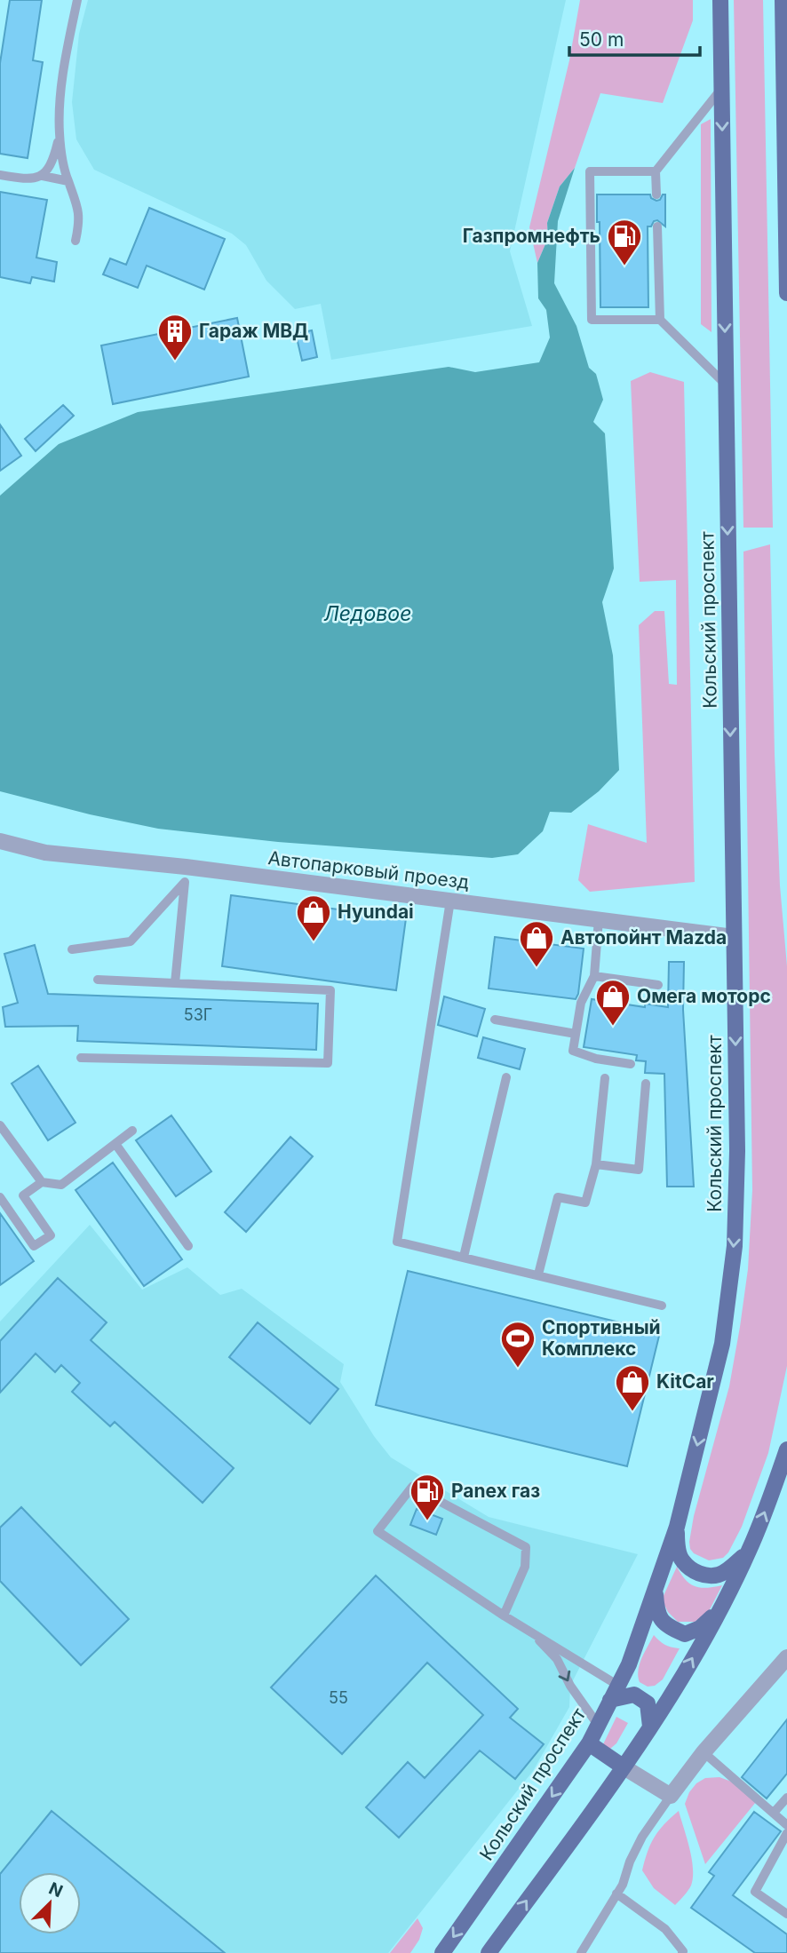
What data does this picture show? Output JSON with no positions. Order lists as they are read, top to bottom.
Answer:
{
  "streets": {
    "main road": ["Кольский проспект"],
    "street": ["Автопарковый проезд"]
  },
  "crossings": [
    ["Кольский проспект", "Автопарковый проезд"]
  ],
  "one_way": ["Кольский проспект"],
  "water": ["Ледовое"],
  "places": {
    "fuel station": ["Газпромнефть", "Panex газ"],
    "building": ["Гараж МВД"],
    "shop": [
      "Hyundai",
      "Автопойнт Mazda",
      "Омега моторс",
      "KitCar"
    ],
    "sports": ["Спортивный Комплекс"]
  },
  "house_numbers": ["53Г", "55"],
  "scale_bar": "50 m",
  "north": "top right"
}
